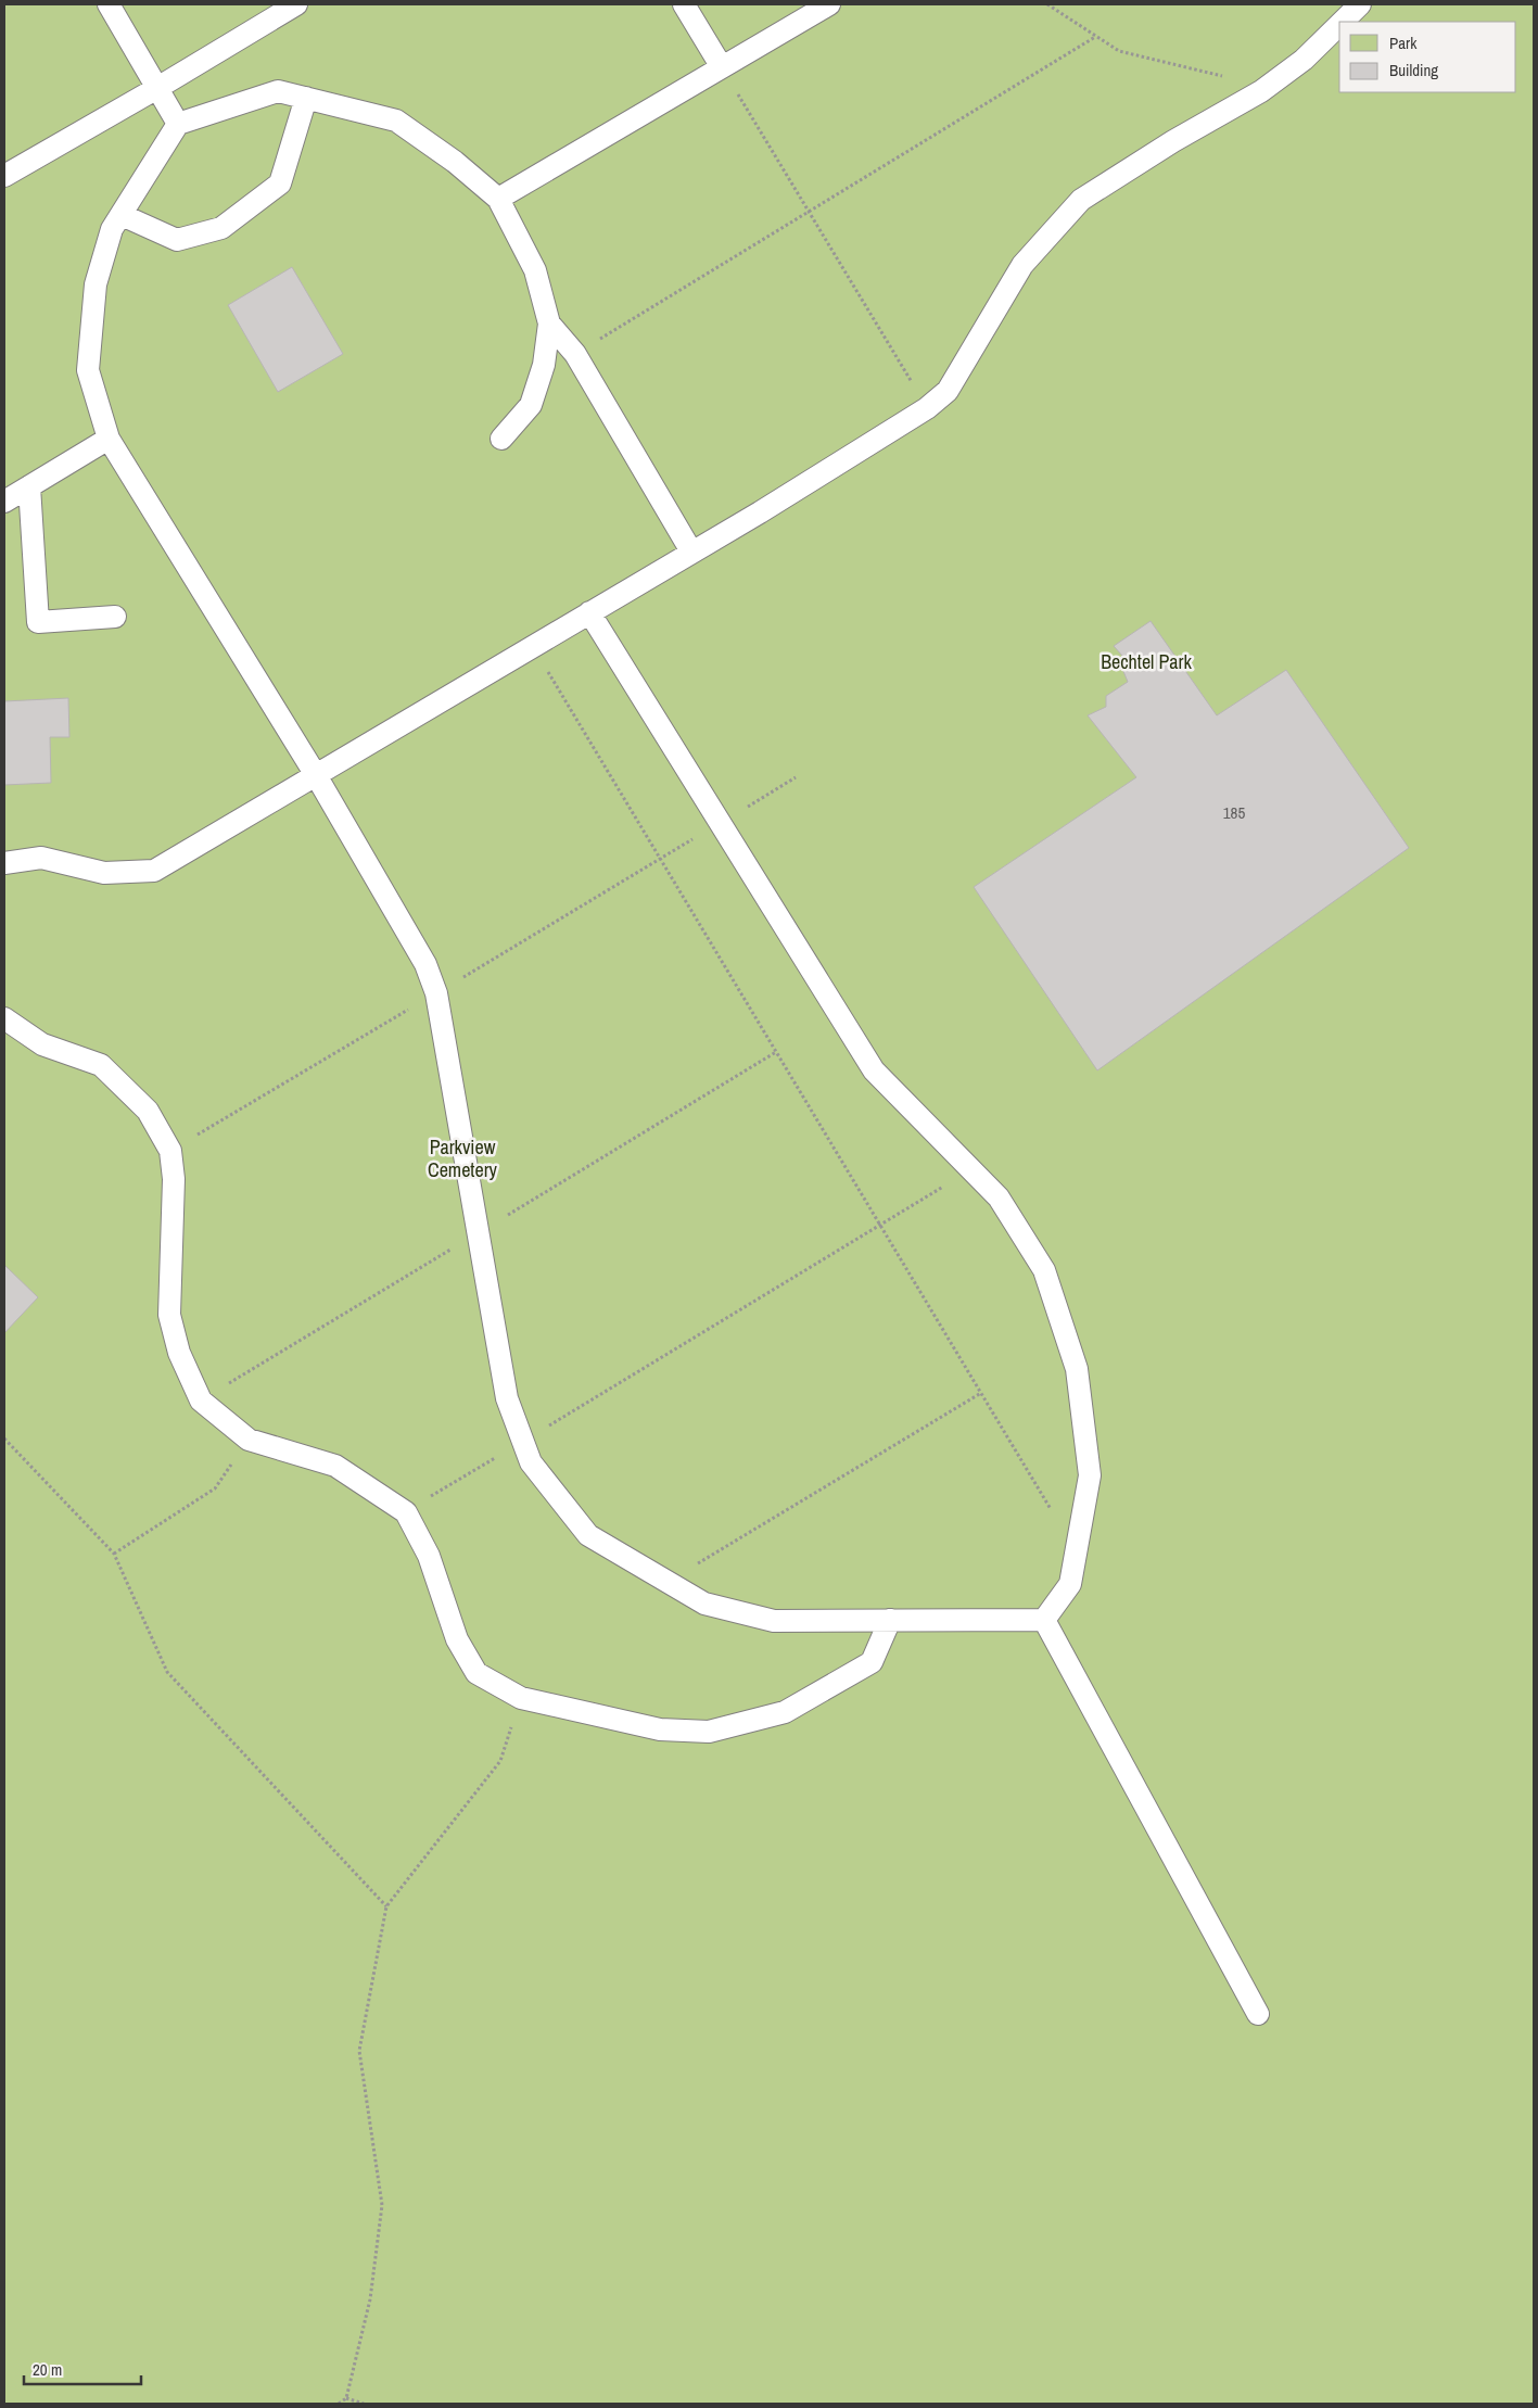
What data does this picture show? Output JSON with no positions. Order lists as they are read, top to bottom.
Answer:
{
  "parks": ["Bechtel Park", "Parkview Cemetery"],
  "house_numbers": ["185"],
  "legend": ["Park", "Building"],
  "scale_bar": "20 m"
}
